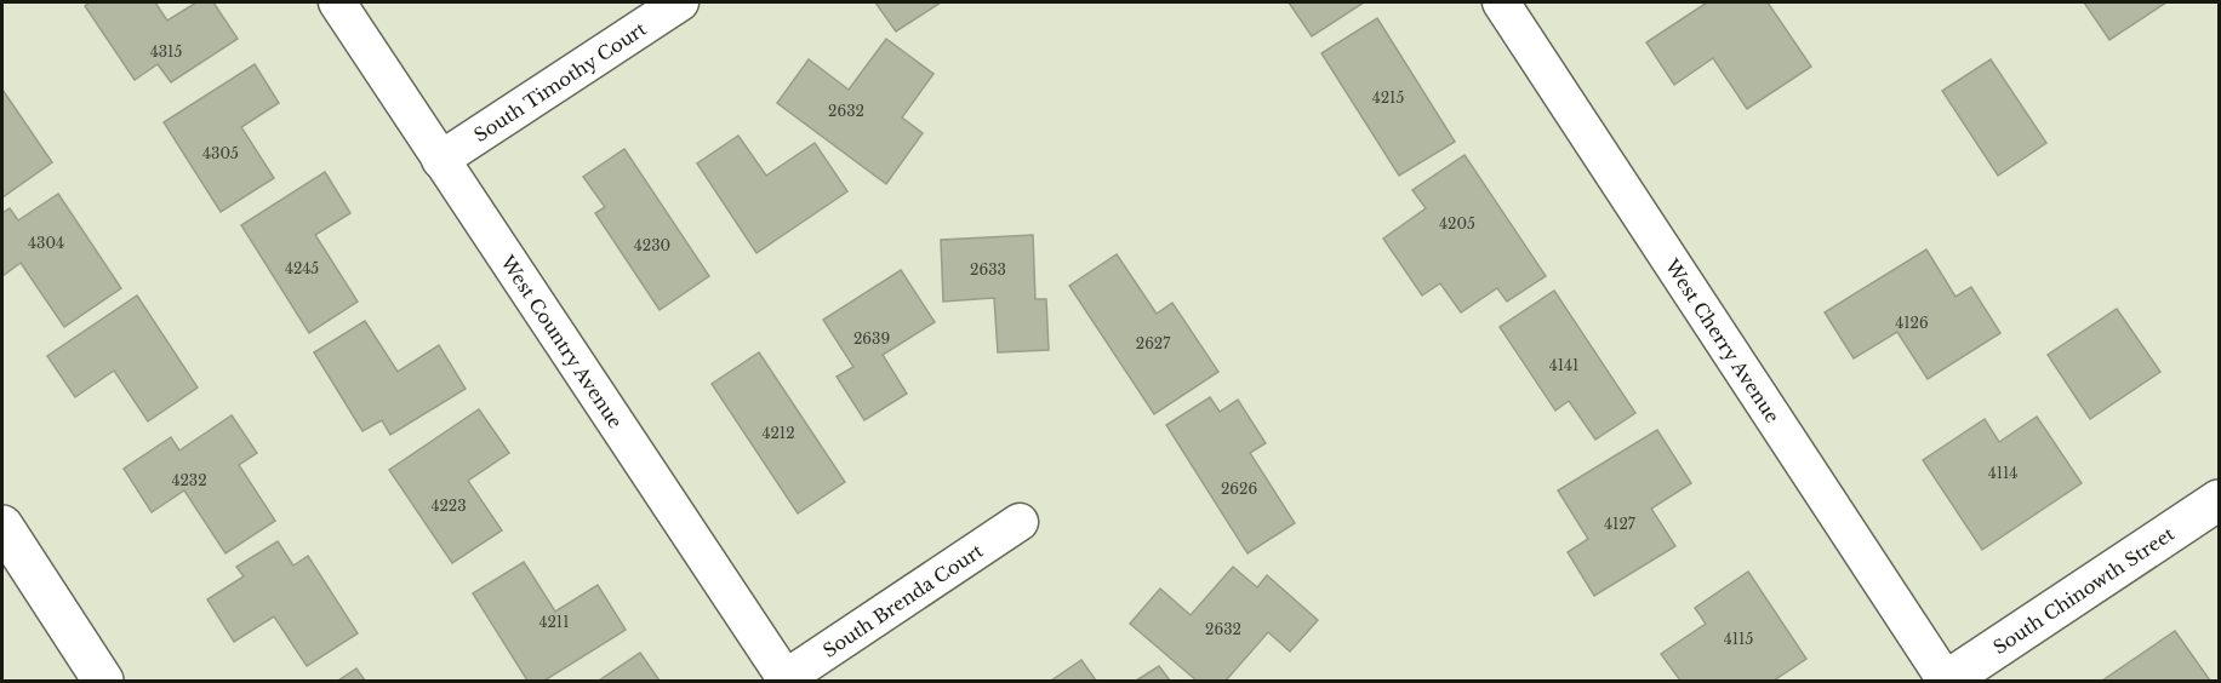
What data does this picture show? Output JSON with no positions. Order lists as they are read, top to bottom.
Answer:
{
  "streets": {
    "street": [
      "South Timothy Court",
      "West Country Avenue",
      "West Cherry Avenue",
      "South Chinowth Street",
      "South Brenda Court"
    ]
  },
  "crossings": [
    ["South Timothy Court", "West Country Avenue"],
    ["West Country Avenue", "South Brenda Court"],
    ["West Cherry Avenue", "South Chinowth Street"]
  ],
  "house_numbers": [
    "4315",
    "4215",
    "2632",
    "4305",
    "4205",
    "4304",
    "4230",
    "4245",
    "2633",
    "4126",
    "2639",
    "2627",
    "4141",
    "4212",
    "4114",
    "4232",
    "2626",
    "4223",
    "4127",
    "4211",
    "2632",
    "4115"
  ]
}
